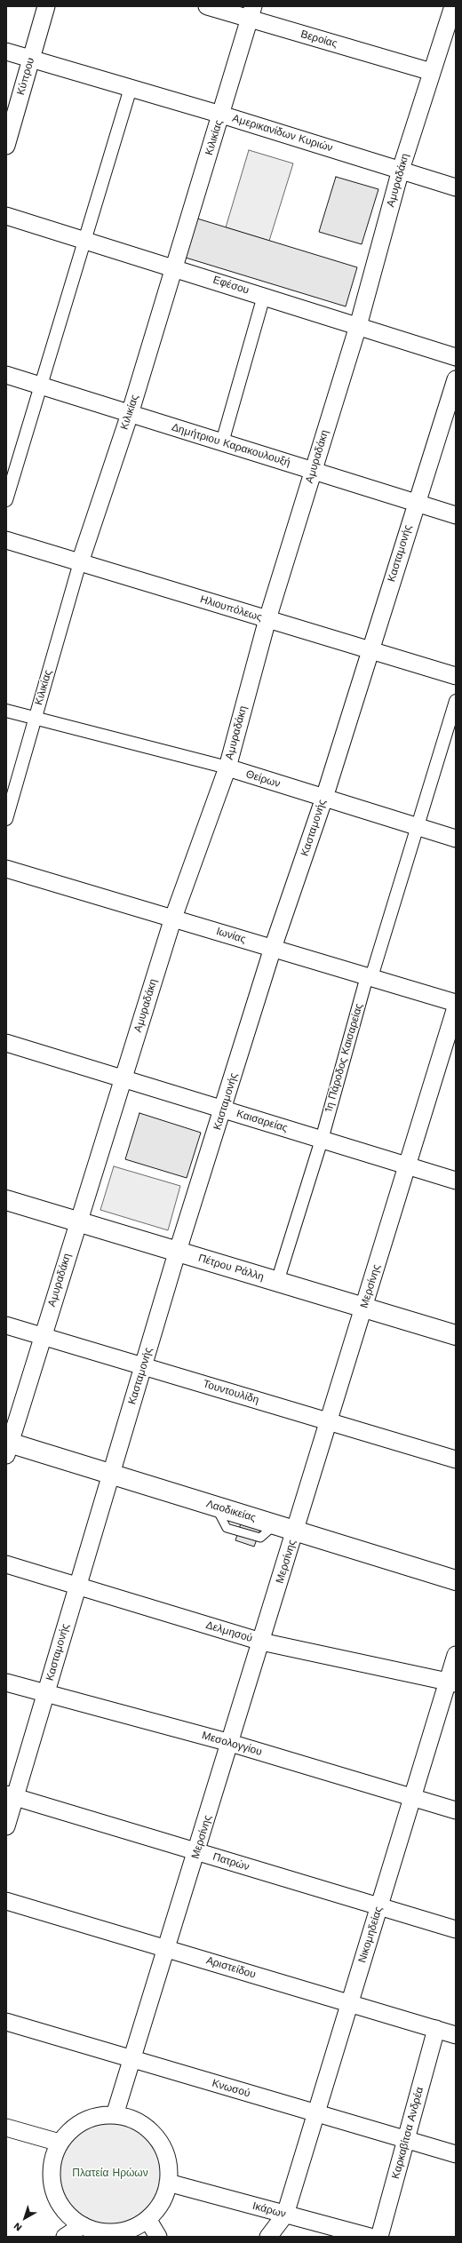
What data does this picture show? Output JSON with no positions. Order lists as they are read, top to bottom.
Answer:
{
  "streets": {
    "main road": ["Πέτρου Ράλλη", "Λαοδικείας"],
    "street": [
      "Βεροίας",
      "Κύπρου",
      "Αμερικανίδων Κυριών",
      "Κιλικίας",
      "Αμυραδάκη",
      "Εφέσου",
      "Δημήτριου Καρακουλουξή",
      "Κασταμονής",
      "Ηλιουπόλεως",
      "Θείρων",
      "Ιωνίας",
      "1η Πάροδος Καισαρείας",
      "Καισαρείας",
      "Μερσίνης",
      "Τουντουλίδη",
      "Δελμησού",
      "Μεσολογγίου",
      "Πατρών",
      "Νικομηδείας",
      "Αριστείδου",
      "Κνωσού",
      "Καρκαβίτσα Ανδρέα",
      "Ικάρων"
    ]
  },
  "crossings": [
    ["Βεροίας", "Κιλικίας"],
    ["Βεροίας", "Αμυραδάκη"],
    ["Κύπρου", "Αμερικανίδων Κυριών"],
    ["Αμερικανίδων Κυριών", "Κιλικίας"],
    ["Αμερικανίδων Κυριών", "Αμυραδάκη"],
    ["Κιλικίας", "Εφέσου"],
    ["Κιλικίας", "Δημήτριου Καρακουλουξή"],
    ["Κιλικίας", "Ηλιουπόλεως"],
    ["Κιλικίας", "Θείρων"],
    ["Αμυραδάκη", "Εφέσου"],
    ["Αμυραδάκη", "Δημήτριου Καρακουλουξή"],
    ["Αμυραδάκη", "Ηλιουπόλεως"],
    ["Αμυραδάκη", "Θείρων"],
    ["Αμυραδάκη", "Ιωνίας"],
    ["Αμυραδάκη", "Καισαρείας"],
    ["Αμυραδάκη", "Πέτρου Ράλλη"],
    ["Αμυραδάκη", "Τουντουλίδη"],
    ["Αμυραδάκη", "Λαοδικείας"],
    ["Δημήτριου Καρακουλουξή", "Κασταμονής"],
    ["Κασταμονής", "Ηλιουπόλεως"],
    ["Κασταμονής", "Θείρων"],
    ["Κασταμονής", "Ιωνίας"],
    ["Κασταμονής", "Καισαρείας"],
    ["Κασταμονής", "Πέτρου Ράλλη"],
    ["Κασταμονής", "Τουντουλίδη"],
    ["Κασταμονής", "Λαοδικείας"],
    ["Κασταμονής", "Δελμησού"],
    ["Κασταμονής", "Μεσολογγίου"],
    ["Κασταμονής", "Πατρών"],
    ["Θείρων", "1η Πάροδος Καισαρείας"],
    ["Ιωνίας", "1η Πάροδος Καισαρείας"],
    ["1η Πάροδος Καισαρείας", "Καισαρείας"],
    ["1η Πάροδος Καισαρείας", "Πέτρου Ράλλη"],
    ["Καισαρείας", "Μερσίνης"],
    ["Πέτρου Ράλλη", "Μερσίνης"],
    ["Μερσίνης", "Τουντουλίδη"],
    ["Μερσίνης", "Λαοδικείας"],
    ["Μερσίνης", "Δελμησού"],
    ["Μερσίνης", "Μεσολογγίου"],
    ["Μερσίνης", "Πατρών"],
    ["Μερσίνης", "Αριστείδου"],
    ["Μερσίνης", "Κνωσού"],
    ["Μερσίνης", "Ικάρων"],
    ["Δελμησού", "Νικομηδείας"],
    ["Μεσολογγίου", "Νικομηδείας"],
    ["Πατρών", "Νικομηδείας"],
    ["Νικομηδείας", "Αριστείδου"],
    ["Νικομηδείας", "Κνωσού"],
    ["Νικομηδείας", "Ικάρων"],
    ["Αριστείδου", "Καρκαβίτσα Ανδρέα"],
    ["Κνωσού", "Καρκαβίτσα Ανδρέα"]
  ],
  "parks": ["Πλατεία Ηρώων"],
  "north": "bottom left"
}
